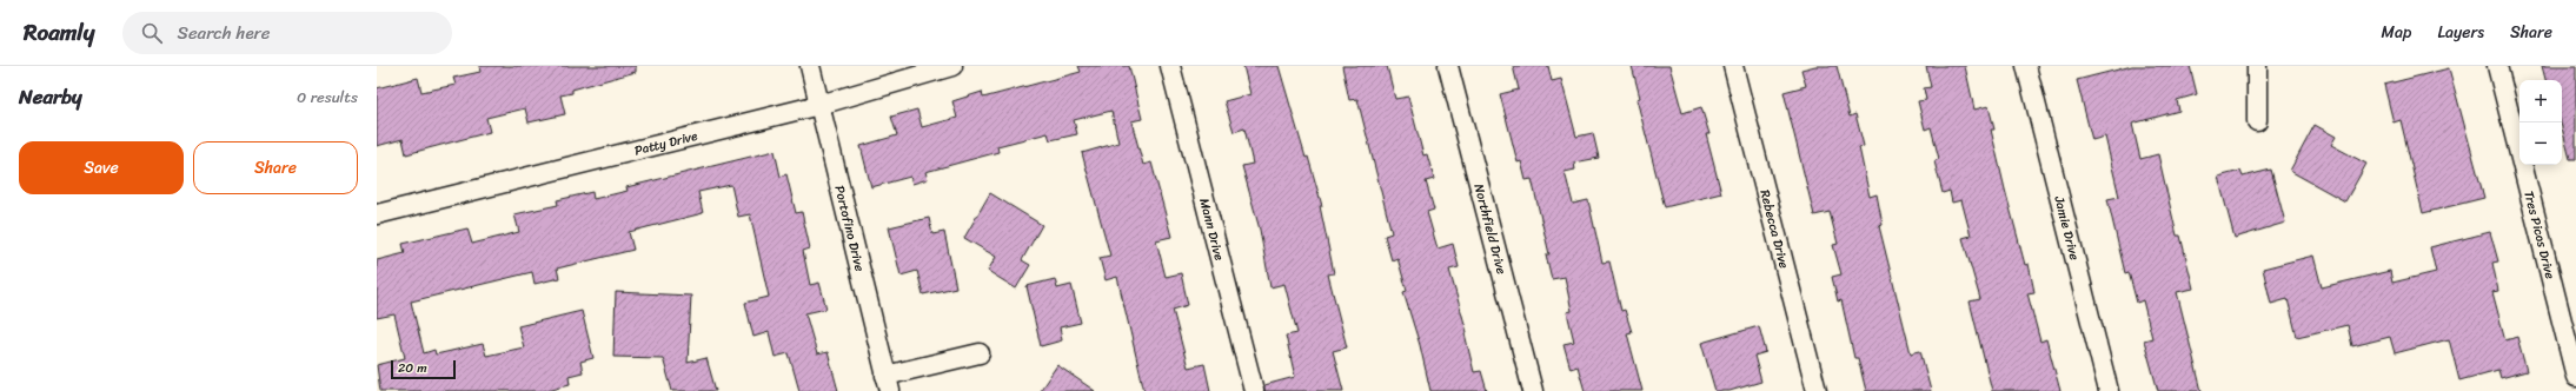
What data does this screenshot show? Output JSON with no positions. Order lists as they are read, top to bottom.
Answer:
{
  "streets": {
    "street": [
      "Patty Drive",
      "Portofino Drive",
      "Mann Drive",
      "Northfield Drive",
      "Rebecca Drive",
      "Jamie Drive",
      "Tres Picos Drive"
    ]
  },
  "crossings": [
    ["Patty Drive", "Portofino Drive"]
  ],
  "scale_bar": "20 m",
  "page": {
    "header": "Roamly",
    "search": "Search here",
    "nav": ["Map", "Layers", "Share"],
    "heading": ["Nearby", "0 results"],
    "map_buttons": ["+", "−"],
    "buttons": ["Save", "Share"],
    "scale": "20 m"
  }
}
